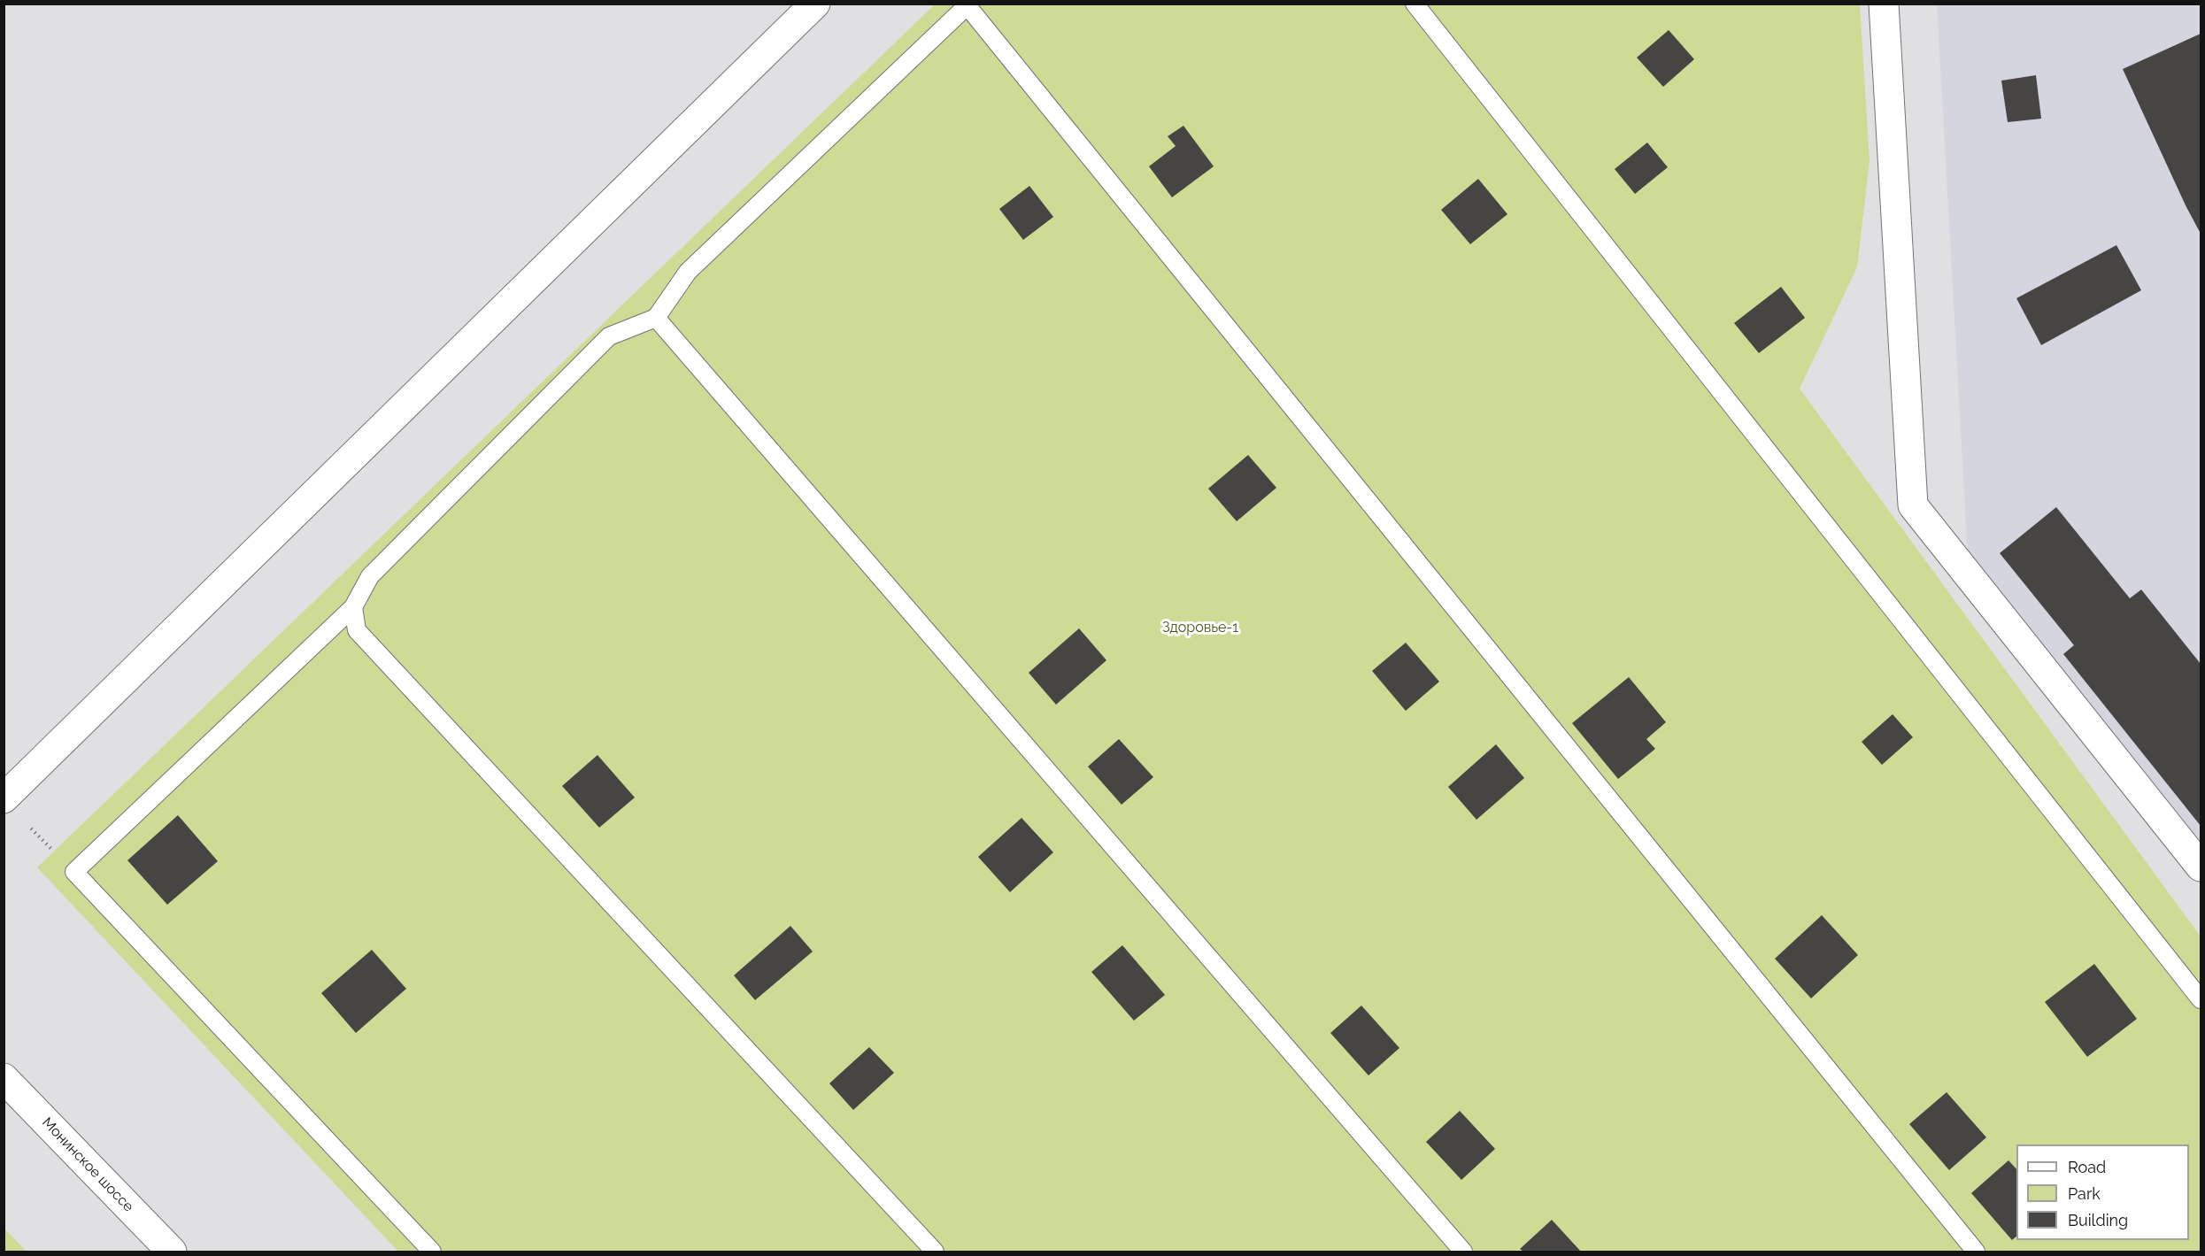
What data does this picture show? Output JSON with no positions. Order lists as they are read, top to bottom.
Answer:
{
  "streets": {
    "main road": ["Монинское шоссе"]
  },
  "parks": ["Здоровье-1"],
  "legend": ["Road", "Park", "Building"]
}
